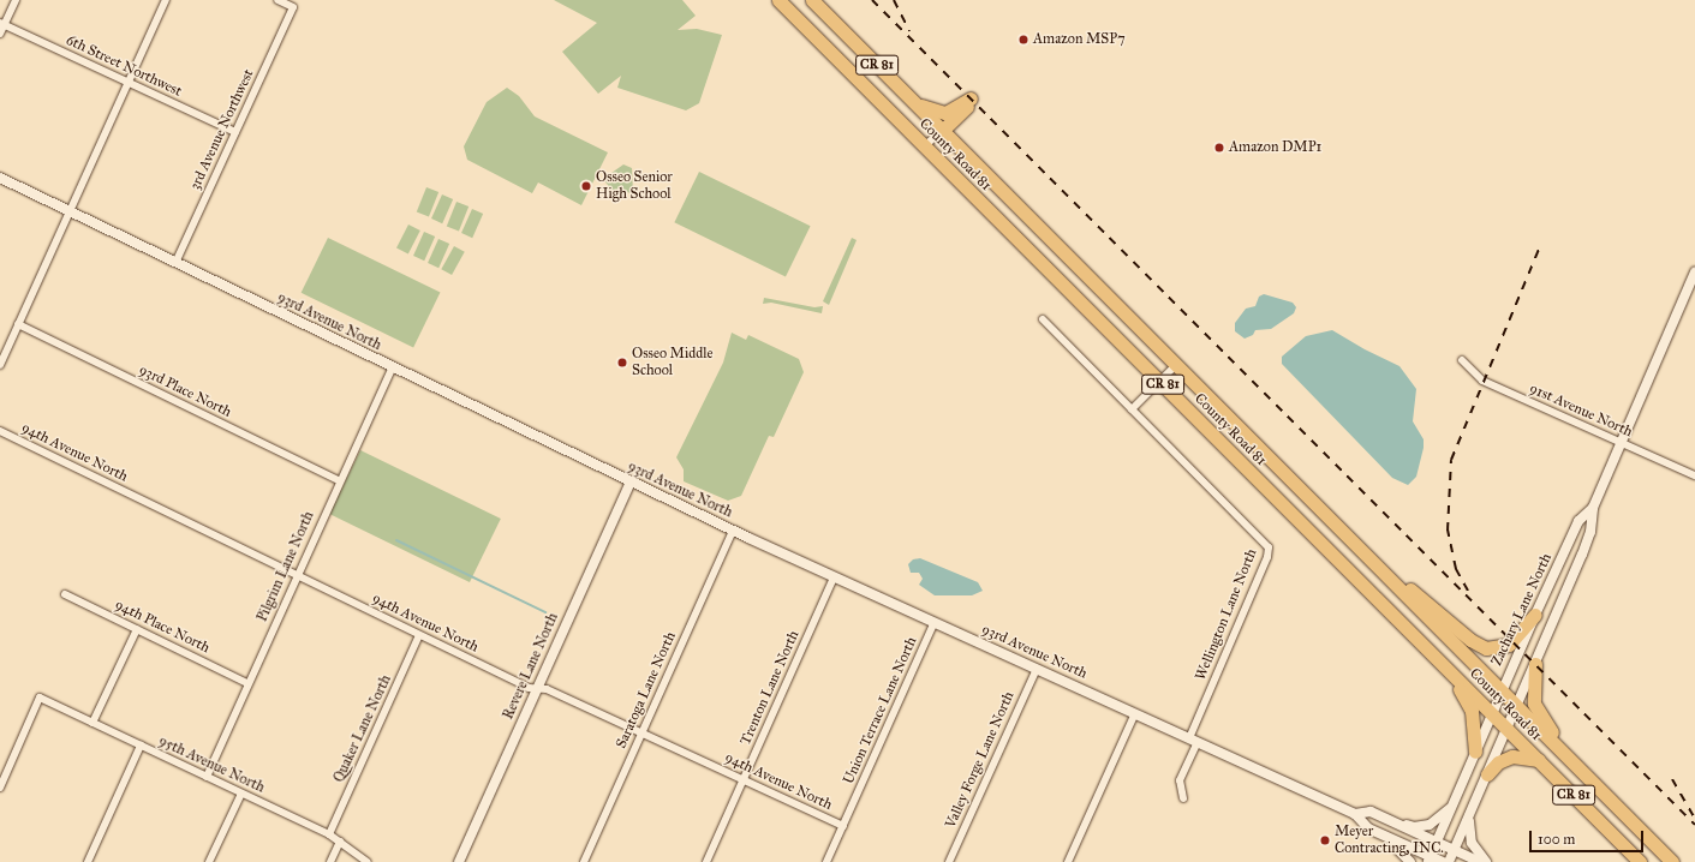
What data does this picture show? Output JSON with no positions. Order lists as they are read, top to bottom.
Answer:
{
  "streets": {
    "highway": ["CR 81", "County Road 81"],
    "street": [
      "6th Street Northwest",
      "3rd Avenue Northwest",
      "93rd Avenue North",
      "93rd Place North",
      "91st Avenue North",
      "94th Avenue North",
      "Pilgrim Lane North",
      "Zachary Lane North",
      "Wellington Lane North",
      "94th Place North",
      "Revere Lane North",
      "Trenton Lane North",
      "Saratoga Lane North",
      "Union Terrace Lane North",
      "Quaker Lane North",
      "Valley Forge Lane North",
      "95th Avenue North"
    ]
  },
  "crossings": [
    ["6th Street Northwest", "3rd Avenue Northwest"],
    ["3rd Avenue Northwest", "93rd Avenue North"],
    ["County Road 81", "Zachary Lane North"],
    ["93rd Avenue North", "Pilgrim Lane North"],
    ["93rd Avenue North", "Zachary Lane North"],
    ["93rd Avenue North", "Wellington Lane North"],
    ["93rd Avenue North", "Revere Lane North"],
    ["93rd Avenue North", "Trenton Lane North"],
    ["93rd Avenue North", "Saratoga Lane North"],
    ["93rd Avenue North", "Union Terrace Lane North"],
    ["93rd Avenue North", "Valley Forge Lane North"],
    ["93rd Place North", "Pilgrim Lane North"],
    ["91st Avenue North", "Zachary Lane North"],
    ["94th Avenue North", "Pilgrim Lane North"],
    ["94th Avenue North", "Revere Lane North"],
    ["94th Avenue North", "Trenton Lane North"],
    ["94th Avenue North", "Saratoga Lane North"],
    ["94th Avenue North", "Union Terrace Lane North"],
    ["94th Avenue North", "Quaker Lane North"],
    ["Pilgrim Lane North", "94th Place North"],
    ["Pilgrim Lane North", "95th Avenue North"],
    ["Quaker Lane North", "95th Avenue North"]
  ],
  "places": [
    "Amazon MSP7",
    "Amazon DMP1",
    "Osseo Senior High School",
    "Osseo Middle School",
    "Meyer Contracting, INC."
  ],
  "scale_bar": "100 m"
}
